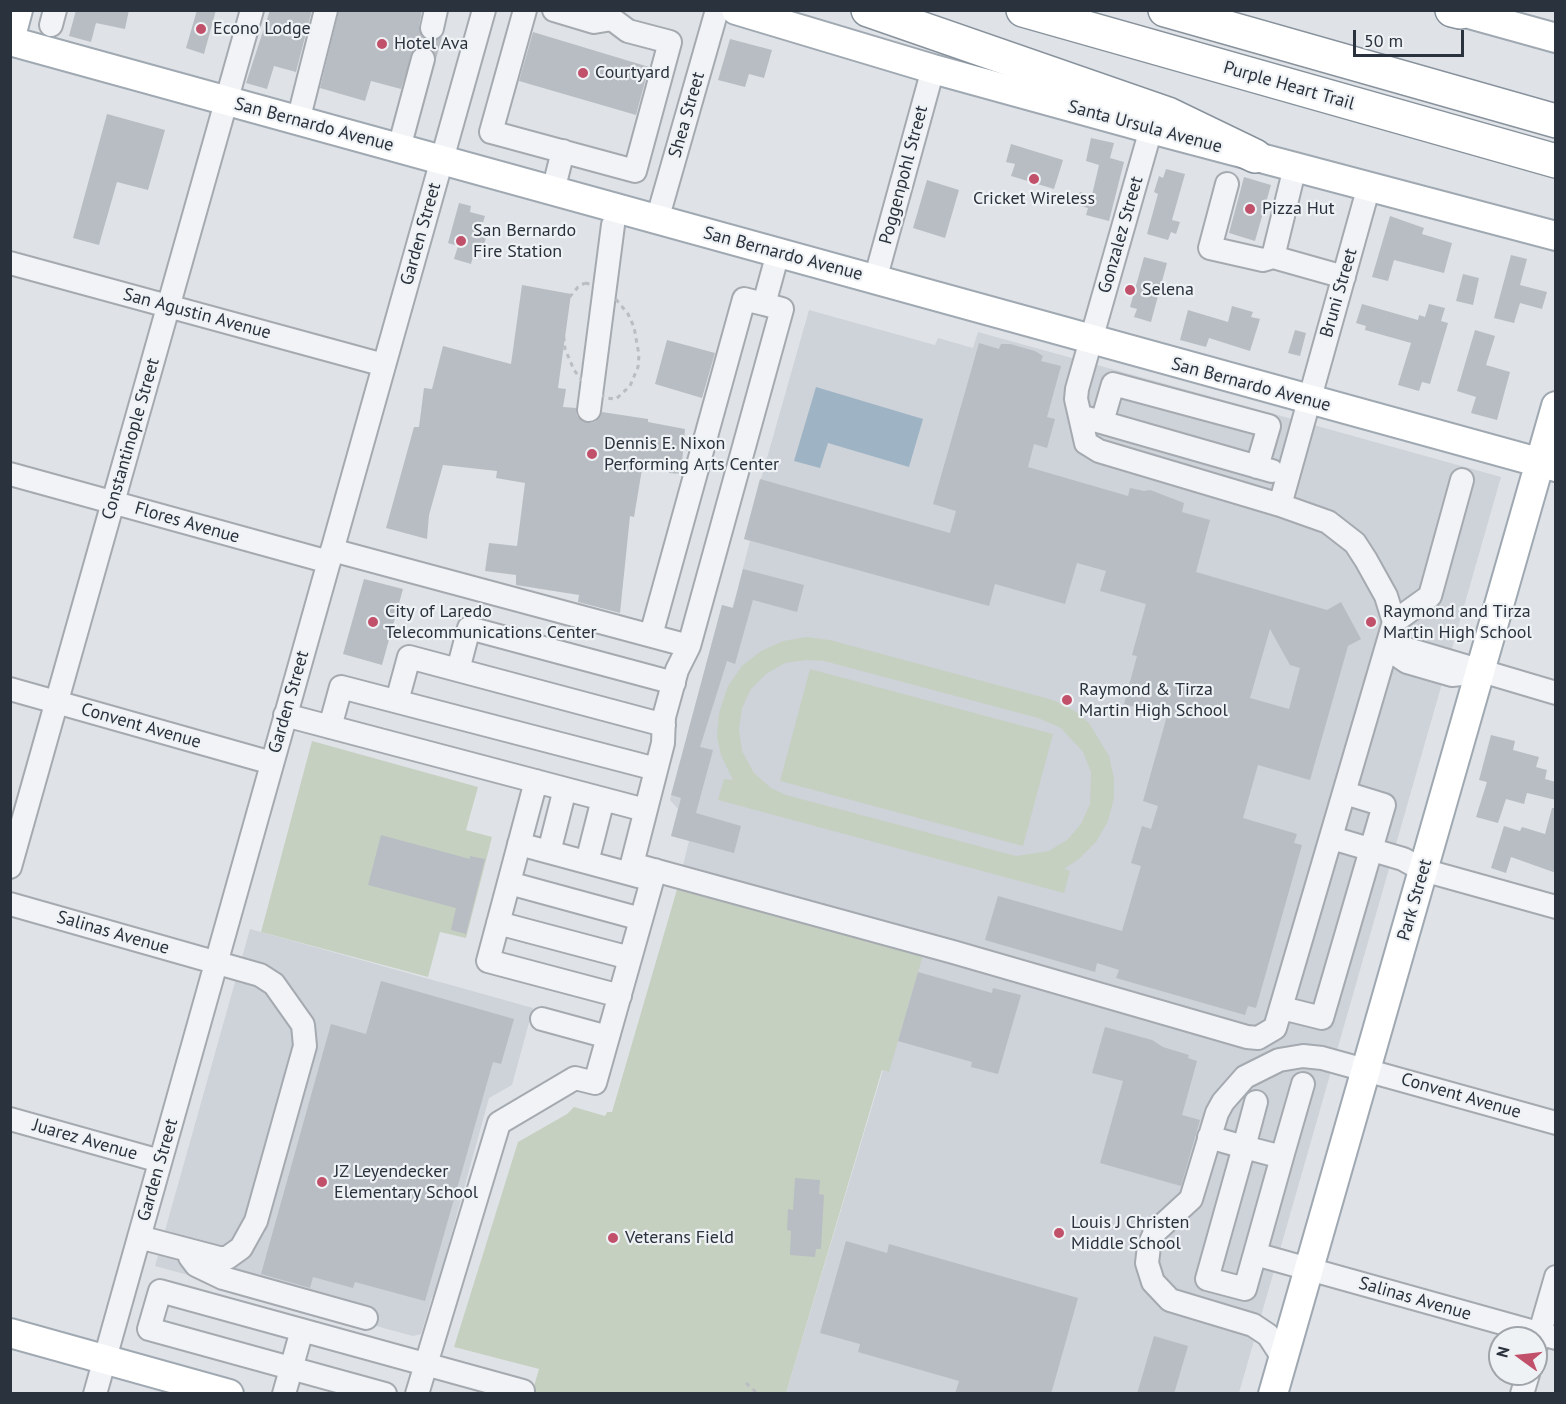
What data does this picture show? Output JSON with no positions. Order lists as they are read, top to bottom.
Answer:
{
  "streets": {
    "highway": ["Purple Heart Trail"],
    "main road": ["San Bernardo Avenue", "Santa Ursula Avenue", "Park Street"],
    "street": [
      "Shea Street",
      "Poggenpohl Street",
      "Garden Street",
      "Gonzalez Street",
      "Bruni Street",
      "San Agustin Avenue",
      "Constantinople Street",
      "Flores Avenue",
      "Convent Avenue",
      "Salinas Avenue",
      "Juarez Avenue"
    ]
  },
  "crossings": [
    ["Shea Street", "San Bernardo Avenue"],
    ["San Bernardo Avenue", "Poggenpohl Street"],
    ["San Bernardo Avenue", "Garden Street"],
    ["San Bernardo Avenue", "Gonzalez Street"],
    ["San Bernardo Avenue", "Bruni Street"],
    ["San Bernardo Avenue", "Constantinople Street"],
    ["San Bernardo Avenue", "Park Street"],
    ["Santa Ursula Avenue", "Poggenpohl Street"],
    ["Santa Ursula Avenue", "Gonzalez Street"],
    ["Santa Ursula Avenue", "Bruni Street"],
    ["Garden Street", "San Agustin Avenue"],
    ["Garden Street", "Flores Avenue"],
    ["Garden Street", "Convent Avenue"],
    ["Garden Street", "Salinas Avenue"],
    ["Garden Street", "Juarez Avenue"],
    ["Gonzalez Street", "Bruni Street"],
    ["San Agustin Avenue", "Constantinople Street"],
    ["Constantinople Street", "Flores Avenue"],
    ["Constantinople Street", "Convent Avenue"],
    ["Convent Avenue", "Park Street"],
    ["Park Street", "Salinas Avenue"]
  ],
  "places": [
    "Econo Lodge",
    "Hotel Ava",
    "Courtyard",
    "Cricket Wireless",
    "Pizza Hut",
    "San Bernardo Fire Station",
    "Selena",
    "Dennis E. Nixon Performing Arts Center",
    "City of Laredo Telecommunications Center",
    "Raymond and Tirza Martin High School",
    "Raymond & Tirza Martin High School",
    "JZ Leyendecker Elementary School",
    "Louis J Christen Middle School",
    "Veterans Field"
  ],
  "scale_bar": "50 m",
  "north": "left"
}
